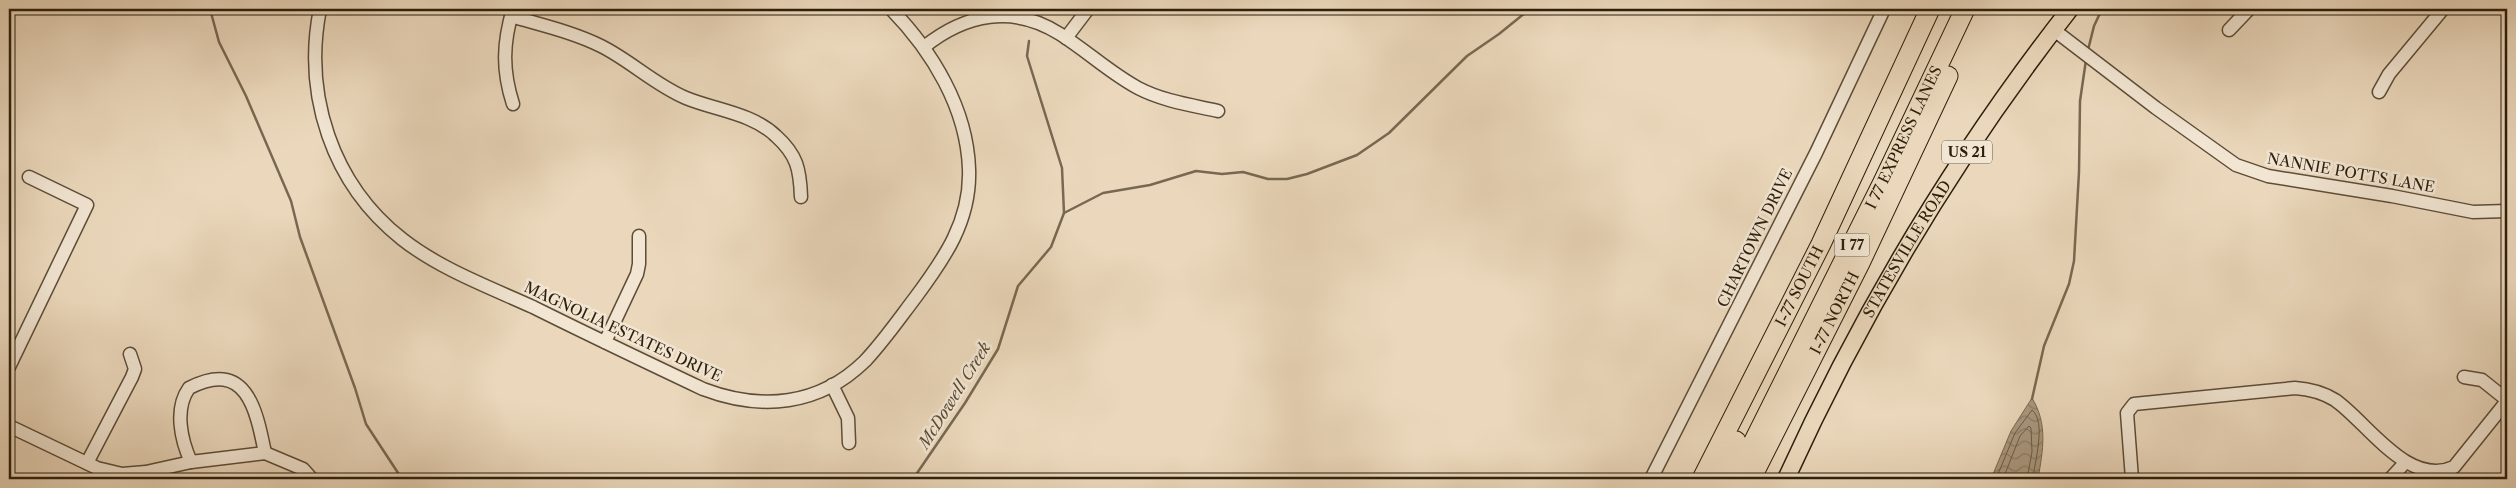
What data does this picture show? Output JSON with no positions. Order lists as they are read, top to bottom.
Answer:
{
  "streets": {
    "highway": [
      "I 77 EXPRESS LANES",
      "I 77",
      "I-77 SOUTH",
      "I-77 NORTH"
    ],
    "main road": ["US 21", "STATESVILLE ROAD"],
    "street": ["NANNIE POTTS LANE", "CHARTOWN DRIVE", "MAGNOLIA ESTATES DRIVE"]
  },
  "crossings": [
    ["NANNIE POTTS LANE", "STATESVILLE ROAD"]
  ],
  "water": ["McDowell Creek"]
}
